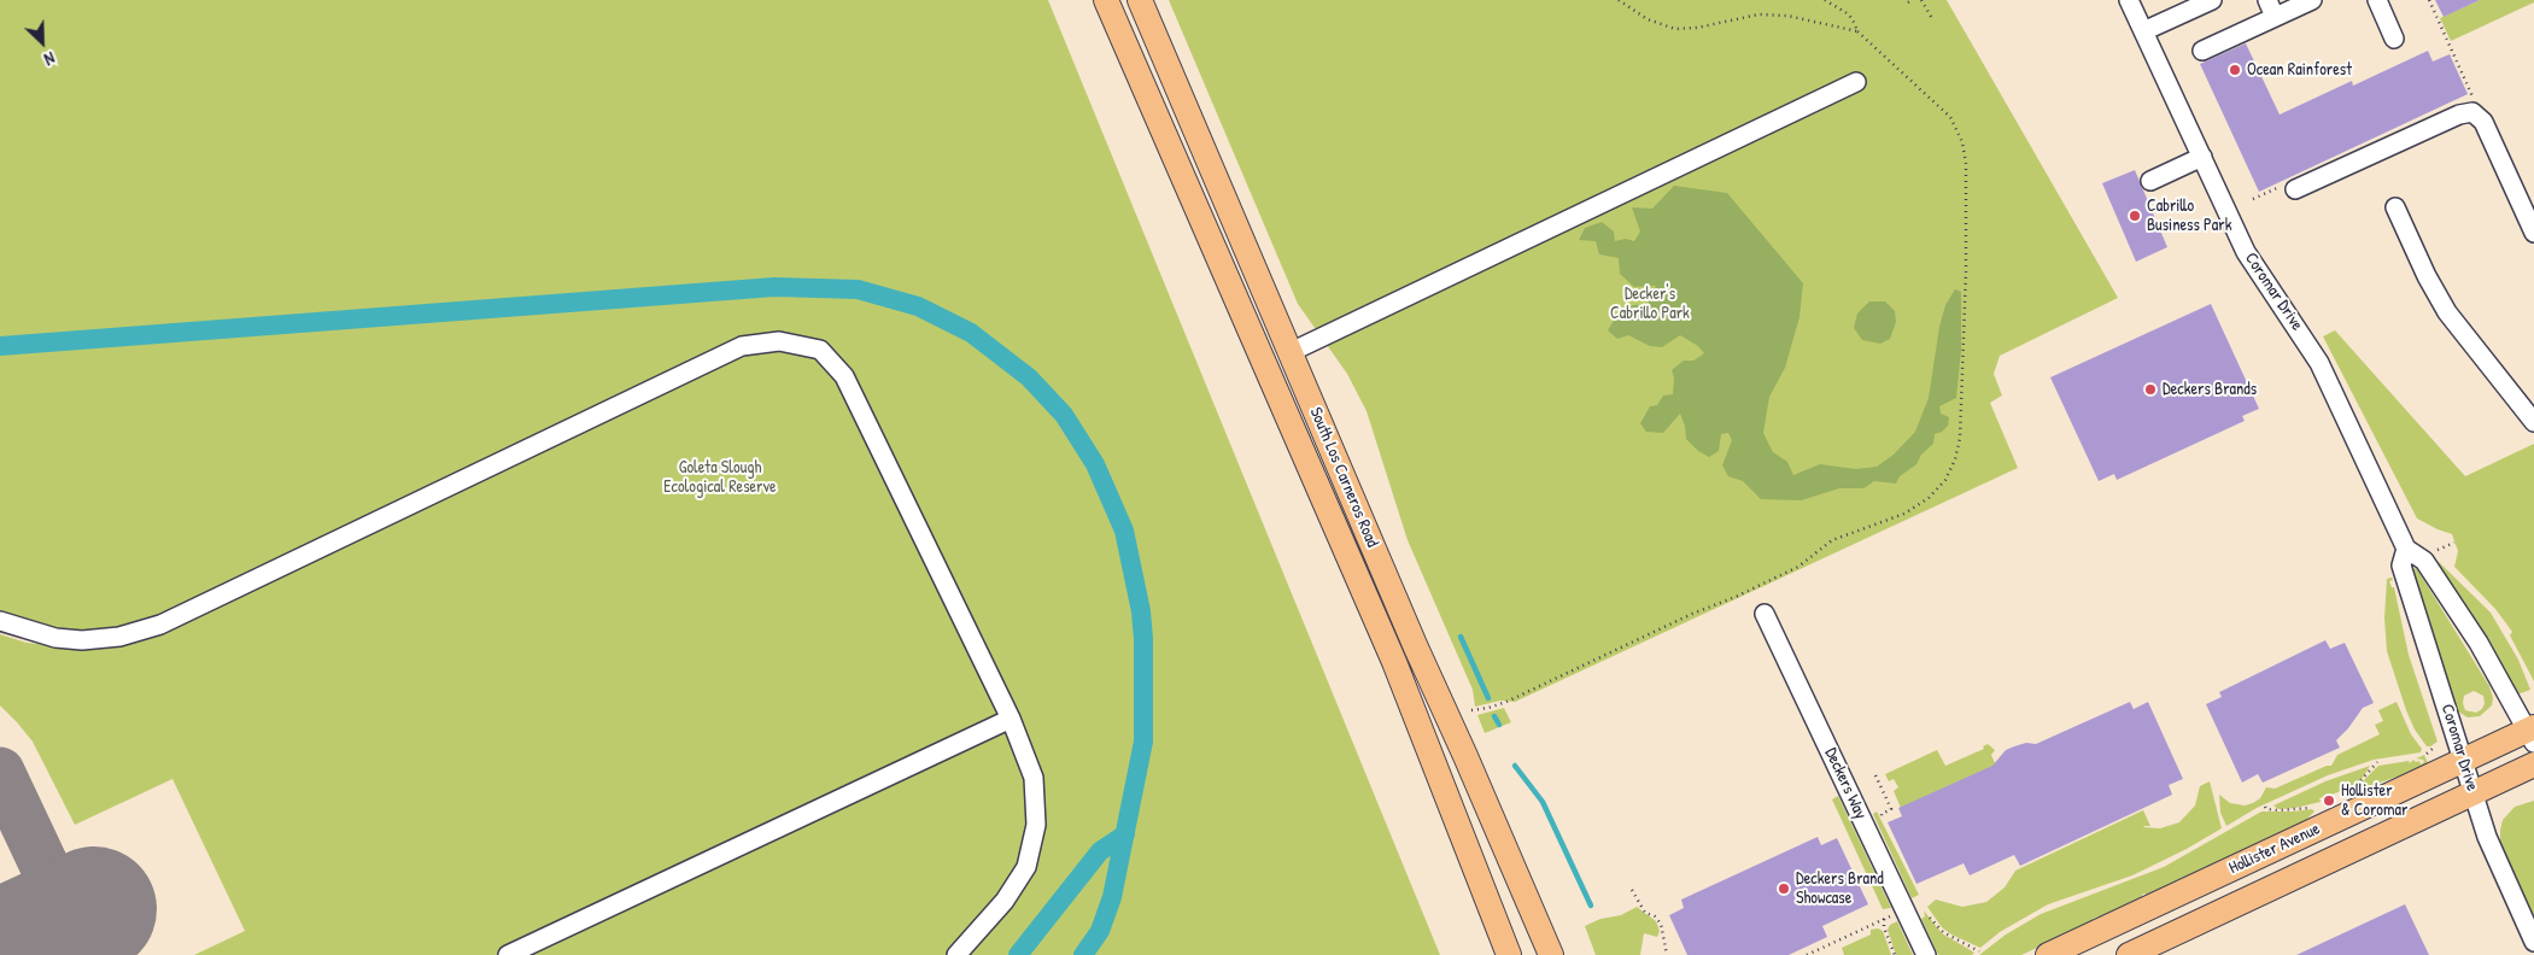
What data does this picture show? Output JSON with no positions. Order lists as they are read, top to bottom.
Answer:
{
  "streets": {
    "main road": ["South Los Carneros Road", "Hollister Avenue"],
    "street": ["Coromar Drive", "Deckers Way"]
  },
  "crossings": [
    ["Coromar Drive", "Hollister Avenue"]
  ],
  "parks": ["Decker's Cabrillo Park", "Goleta Slough Ecological Reserve"],
  "places": [
    "Ocean Rainforest",
    "Cabrillo Business Park",
    "Deckers Brands",
    "Hollister & Coromar",
    "Deckers Brand Showcase"
  ],
  "north": "bottom right"
}
